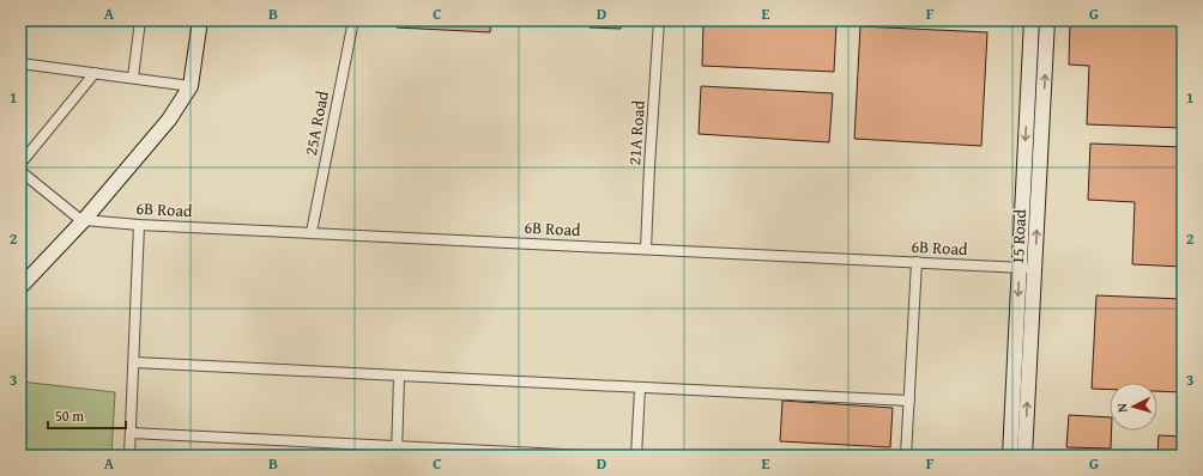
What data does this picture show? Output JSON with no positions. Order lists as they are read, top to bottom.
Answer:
{
  "streets": {
    "street": [
      "25A Road",
      "21A Road",
      "6B Road",
      "15 Road"
    ]
  },
  "crossings": [
    ["25A Road", "6B Road"],
    ["21A Road", "6B Road"],
    ["6B Road", "15 Road"]
  ],
  "scale_bar": "50 m",
  "north": "left",
  "grid": {
    "columns": [
      "A",
      "B",
      "C",
      "D",
      "E",
      "F",
      "G"
    ],
    "rows": ["1", "2", "3"]
  }
}
